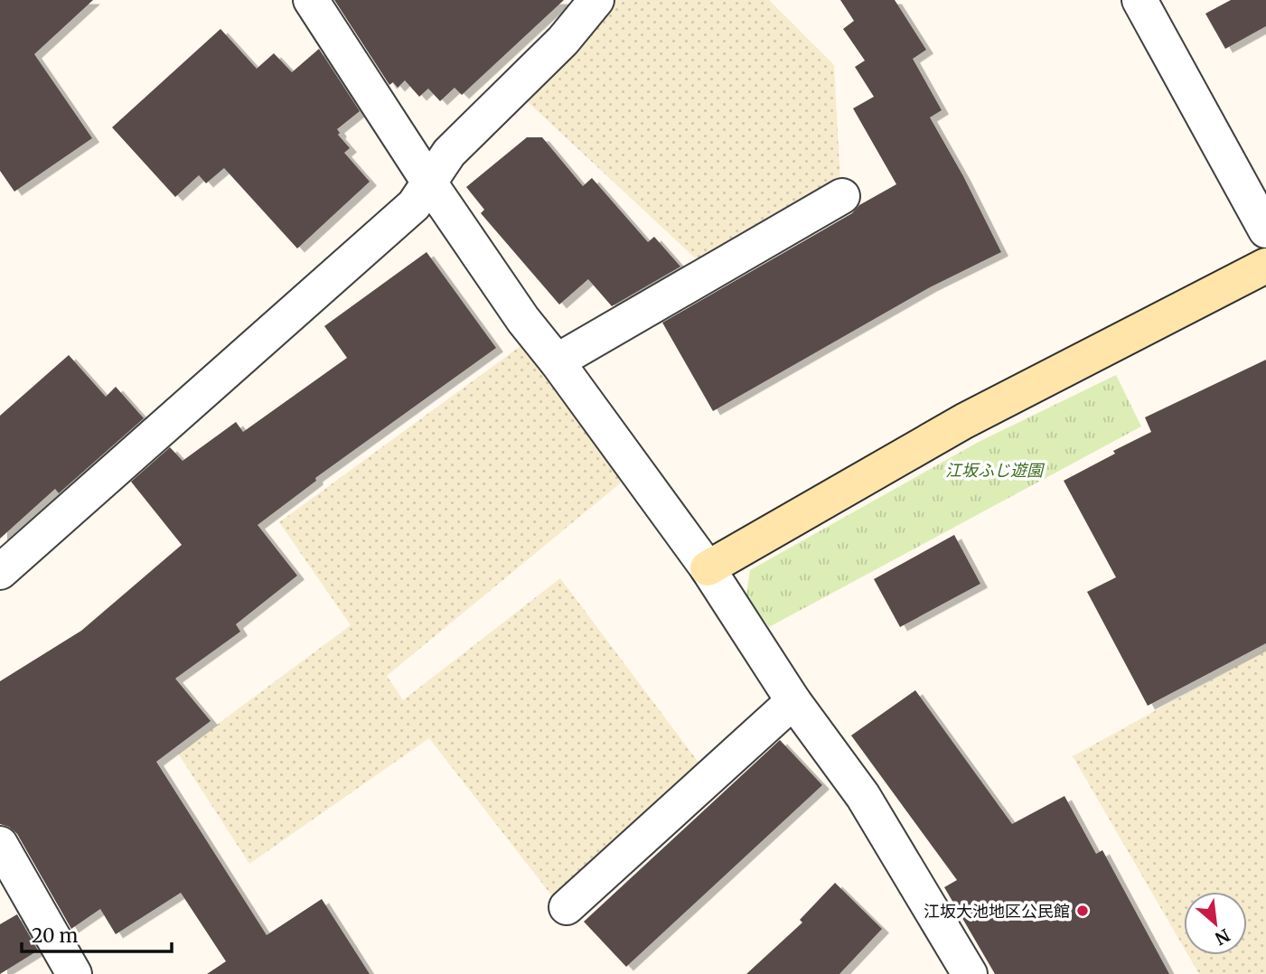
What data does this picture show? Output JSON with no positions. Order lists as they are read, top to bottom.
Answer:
{
  "parks": ["江坂ふじ遊園"],
  "places": ["江坂大池地区公民館"],
  "scale_bar": "20 m",
  "north": "bottom right"
}
